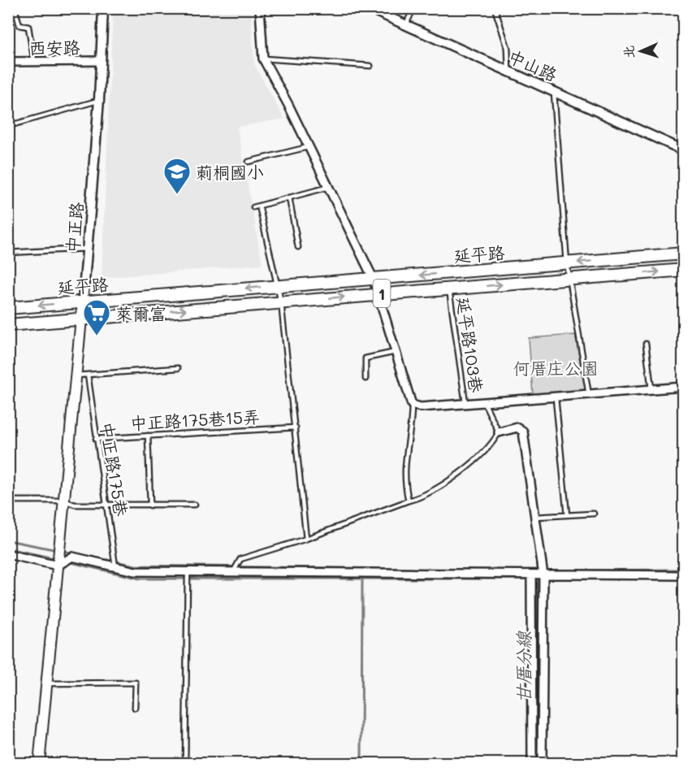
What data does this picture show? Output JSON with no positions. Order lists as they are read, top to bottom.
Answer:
{
  "streets": {
    "main road": ["中正路", "延平路", "1"],
    "street": ["西安路", "中山路"],
    "lane": ["延平路103巷", "中正路175巷15弄", "中正路175巷"]
  },
  "crossings": [
    ["西安路", "中正路"],
    ["中正路", "延平路"],
    ["延平路", "延平路103巷"],
    ["中正路175巷15弄", "中正路175巷"]
  ],
  "water": ["甘厝分線"],
  "parks": ["何厝庄公園"],
  "places": {
    "school or university": ["莿桐國小"],
    "supermarket": ["萊爾富"]
  },
  "north": "left"
}
